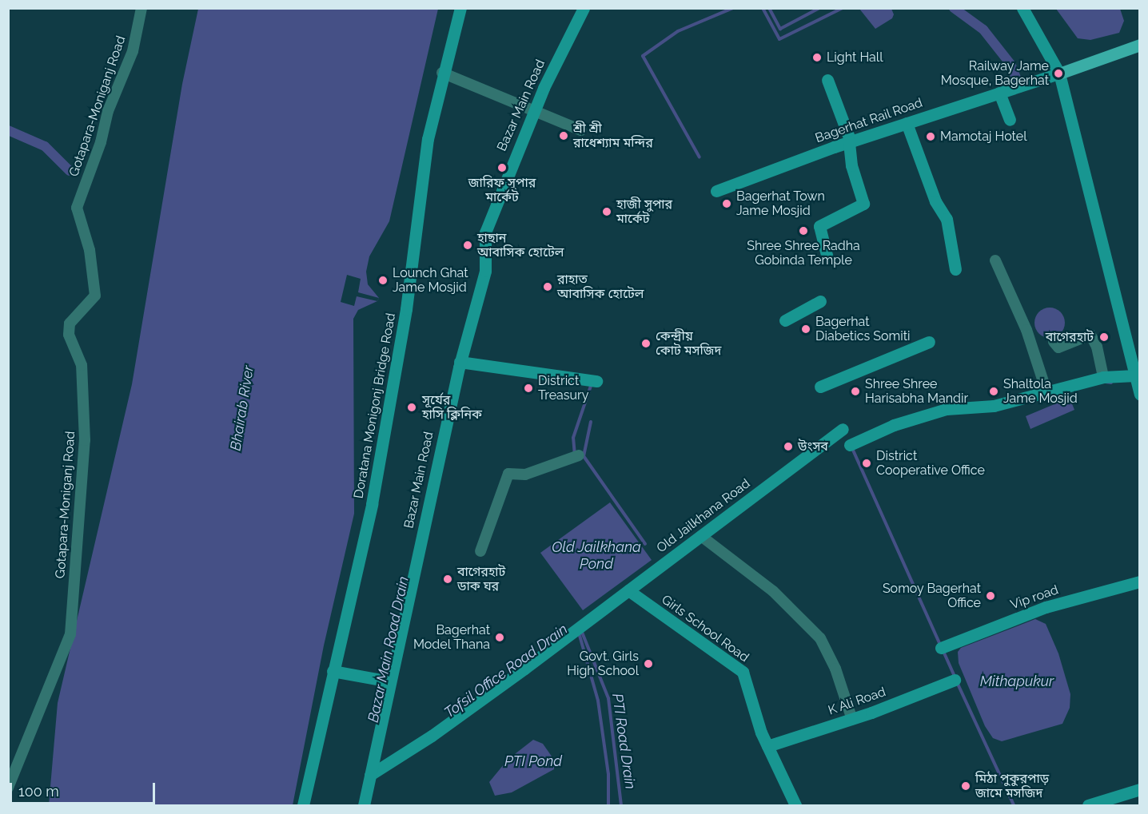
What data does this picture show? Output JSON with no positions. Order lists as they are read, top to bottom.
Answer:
{
  "streets": {
    "street": [
      "Bazar Main Road",
      "Gotapara-Moniganj Road",
      "Bagerhat Rail Road",
      "Doratana Monigonj Bridge Road",
      "Old Jailkhana Road",
      "Vip road",
      "Girls School Road",
      "K Ali Road"
    ]
  },
  "crossings": [
    ["Bazar Main Road", "Old Jailkhana Road"],
    ["Old Jailkhana Road", "Girls School Road"],
    ["Girls School Road", "K Ali Road"]
  ],
  "water": [
    "Bhairab River",
    "Old Jailkhana Pond",
    "Bazar Main Road Drain",
    "Tofsil Office Road Drain",
    "Mithapukur",
    "PTI Road Drain",
    "PTI Pond"
  ],
  "places": [
    "Light Hall",
    "Railway Jame Mosque, Bagerhat",
    "শ্রী শ্রী রাধেশ্যাম মন্দির",
    "Mamotaj Hotel",
    "জারিফ সুপার মার্কেট",
    "Bagerhat Town Jame Mosjid",
    "হাজী সুপার মার্কেট",
    "Shree Shree Radha Gobinda Temple",
    "হাছান আবাসিক হোটেল",
    "Lounch Ghat Jame Mosjid",
    "রাহাত আবাসিক হোটেল",
    "Bagerhat Diabetics Somiti",
    "বাগেরহাট",
    "কেন্দ্রীয় কোট মসজিদ",
    "District Treasury",
    "Shree Shree Harisabha Mandir",
    "Shaltola Jame Mosjid",
    "সূর্যের হাসি ক্লিনিক",
    "উংসব",
    "District Cooperative Office",
    "বাগেরহাট ডাক ঘর",
    "Somoy Bagerhat Office",
    "Bagerhat Model Thana",
    "Govt. Girls High School",
    "মিঠা পুকুরপাড় জামে মসজিদ"
  ],
  "scale_bar": "100 m"
}
